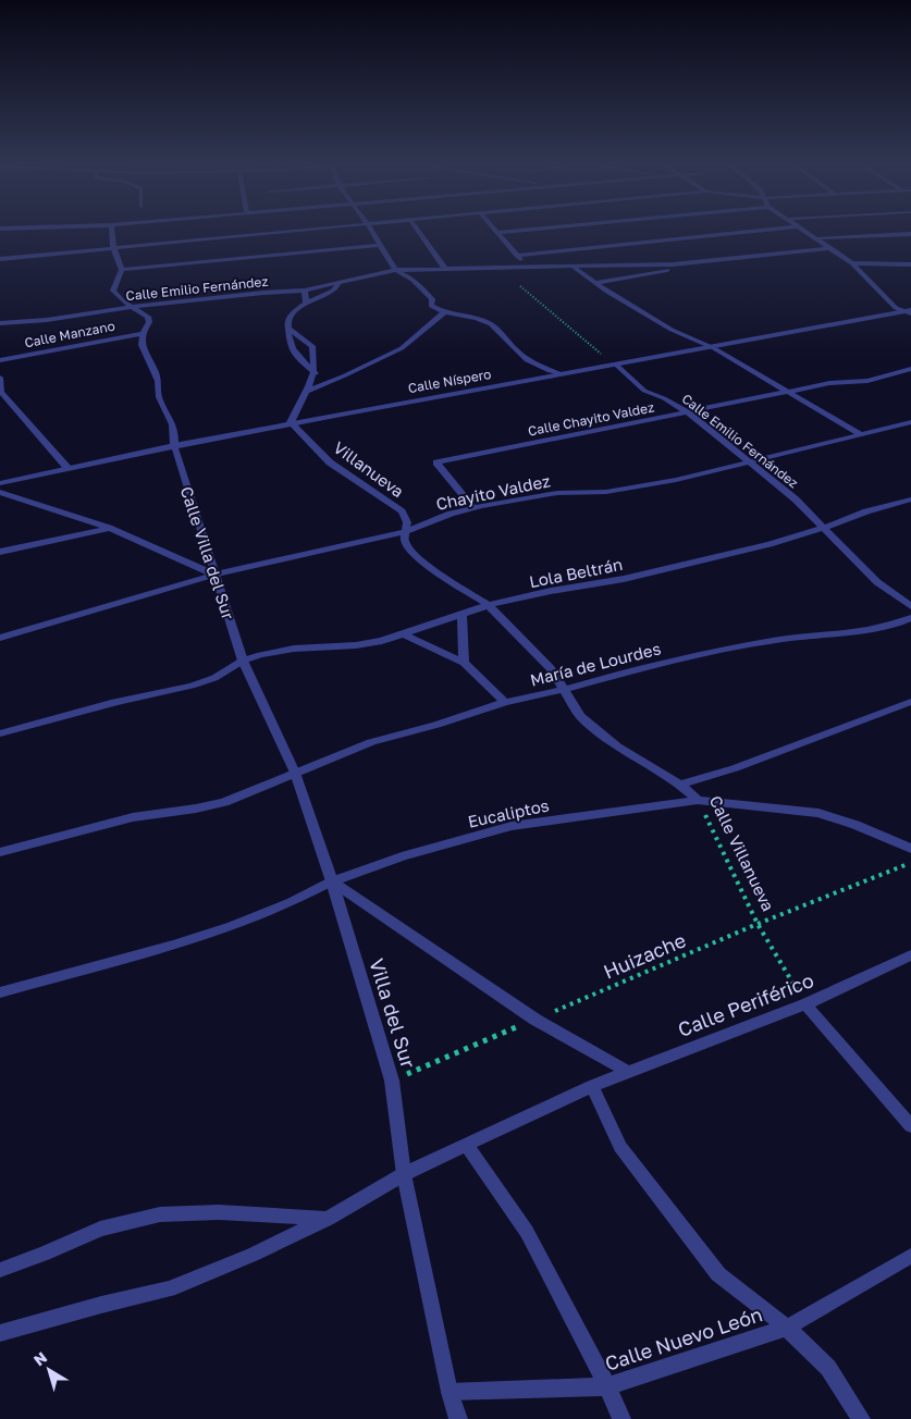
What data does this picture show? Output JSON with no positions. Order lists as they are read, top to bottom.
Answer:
{
  "streets": {
    "street": [
      "Calle Emilio Fernández",
      "Calle Manzano",
      "Calle Níspero",
      "Calle Chayito Valdez",
      "Villanueva",
      "Chayito Valdez",
      "Calle Villa del Sur",
      "Lola Beltrán",
      "María de Lourdes",
      "Eucaliptos",
      "Calle Villanueva",
      "Calle Periférico",
      "Villa del Sur",
      "Calle Nuevo León"
    ],
    "path": ["Huizache"]
  },
  "crossings": [
    ["Calle Emilio Fernández", "Calle Níspero"],
    ["Calle Emilio Fernández", "Calle Chayito Valdez"],
    ["Calle Emilio Fernández", "Chayito Valdez"],
    ["Calle Emilio Fernández", "Calle Villa del Sur"],
    ["Calle Emilio Fernández", "Lola Beltrán"],
    ["Calle Manzano", "Calle Villa del Sur"],
    ["Calle Níspero", "Villanueva"],
    ["Calle Níspero", "Calle Villa del Sur"],
    ["Calle Chayito Valdez", "Chayito Valdez"],
    ["Villanueva", "Chayito Valdez"],
    ["Villanueva", "Lola Beltrán"],
    ["Villanueva", "Calle Villanueva"],
    ["Chayito Valdez", "Calle Villa del Sur"],
    ["Calle Villa del Sur", "Lola Beltrán"],
    ["Calle Villa del Sur", "Villa del Sur"],
    ["Lola Beltrán", "Calle Villanueva"],
    ["Lola Beltrán", "Villa del Sur"],
    ["María de Lourdes", "Calle Villanueva"],
    ["María de Lourdes", "Villa del Sur"],
    ["Eucaliptos", "Calle Villanueva"],
    ["Eucaliptos", "Villa del Sur"],
    ["Calle Villanueva", "Huizache"],
    ["Calle Villanueva", "Calle Periférico"],
    ["Huizache", "Villa del Sur"],
    ["Calle Periférico", "Villa del Sur"],
    ["Villa del Sur", "Calle Nuevo León"]
  ],
  "north": "top left"
}
